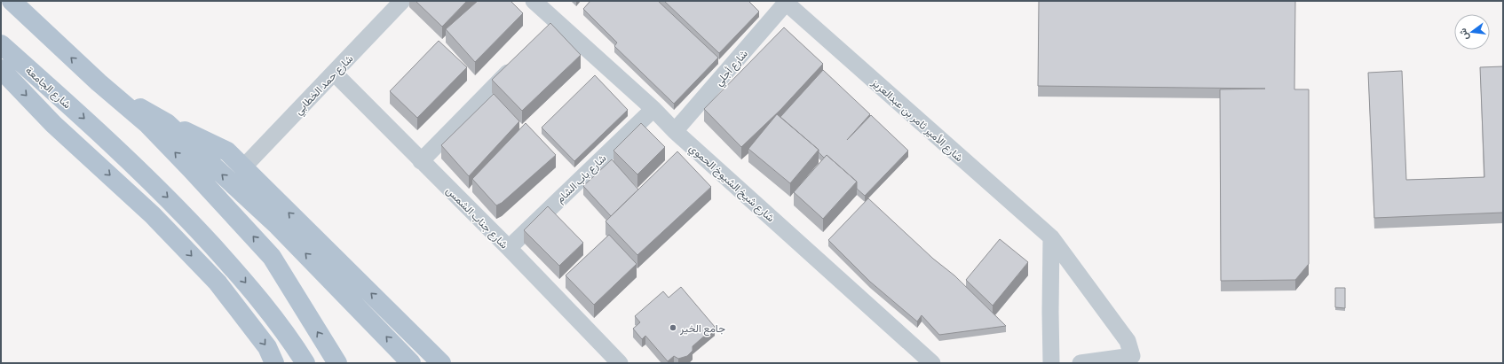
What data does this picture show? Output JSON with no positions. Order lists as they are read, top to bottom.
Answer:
{
  "streets": {
    "main road": ["شارع الجامعة"],
    "street": [
      "شارع أجلي",
      "شارع حمد الخطابي",
      "شارع الأمير ثامر بن عبدالعزيز",
      "شارع باب الشام",
      "شارع شيخ الشيوخ الحموي",
      "شارع جناب الشمس"
    ]
  },
  "crossings": [
    ["شارع أجلي", "شارع الأمير ثامر بن عبدالعزيز"],
    ["شارع أجلي", "شارع شيخ الشيوخ الحموي"],
    ["شارع حمد الخطابي", "شارع جناب الشمس"],
    ["شارع باب الشام", "شارع شيخ الشيوخ الحموي"],
    ["شارع باب الشام", "شارع جناب الشمس"]
  ],
  "places": ["جامع الخير"],
  "north": "left"
}
